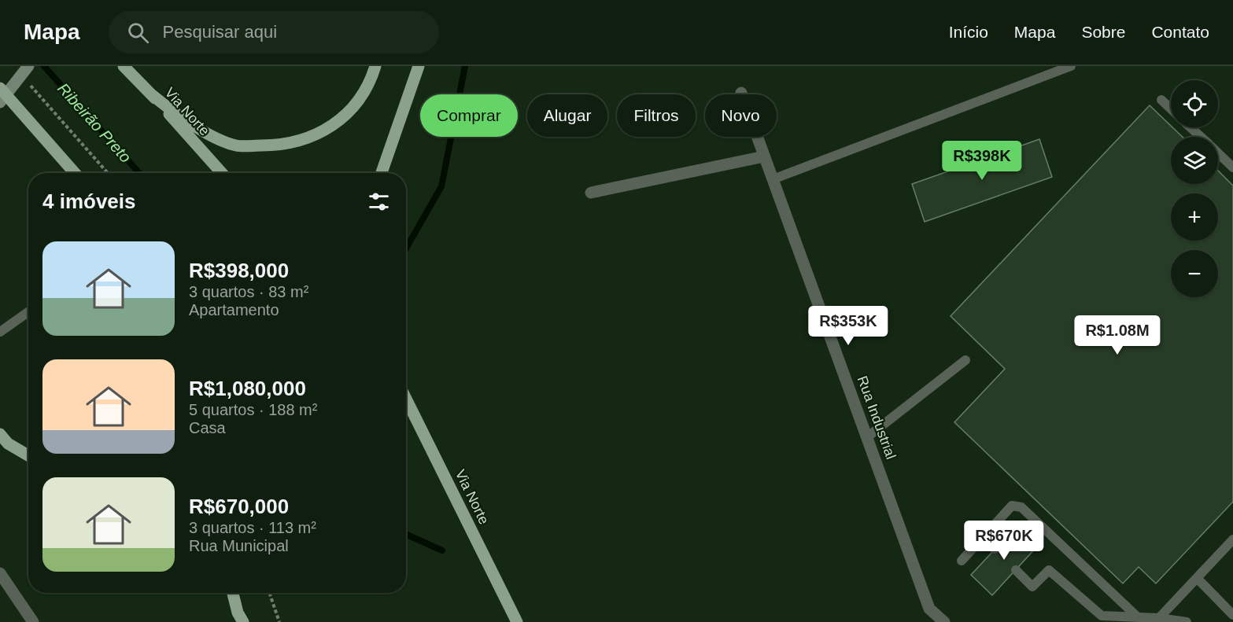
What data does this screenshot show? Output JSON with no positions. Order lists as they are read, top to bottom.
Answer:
{
  "streets": {
    "main road": ["Via Norte"],
    "street": ["Rua Industrial"]
  },
  "water": ["Ribeirão Preto"],
  "page": {
    "header": "Mapa",
    "search": "Pesquisar aqui",
    "nav": [
      "Início",
      "Mapa",
      "Sobre",
      "Contato"
    ],
    "map_buttons": ["+", "−"],
    "chip": [
      "Comprar",
      "Alugar",
      "Filtros",
      "Novo"
    ],
    "price": [
      "R$398K",
      "R$353K",
      "R$1.08M",
      "R$670K"
    ],
    "heading": "4 imóveis",
    "list": [
      {
        "name": "R$398,000",
        "note": "3 quartos · 83 m² · Apartamento"
      },
      {
        "name": "R$1,080,000",
        "note": "5 quartos · 188 m² · Casa"
      },
      {
        "name": "R$670,000",
        "note": "3 quartos · 113 m² · Rua Municipal"
      }
    ]
  }
}
